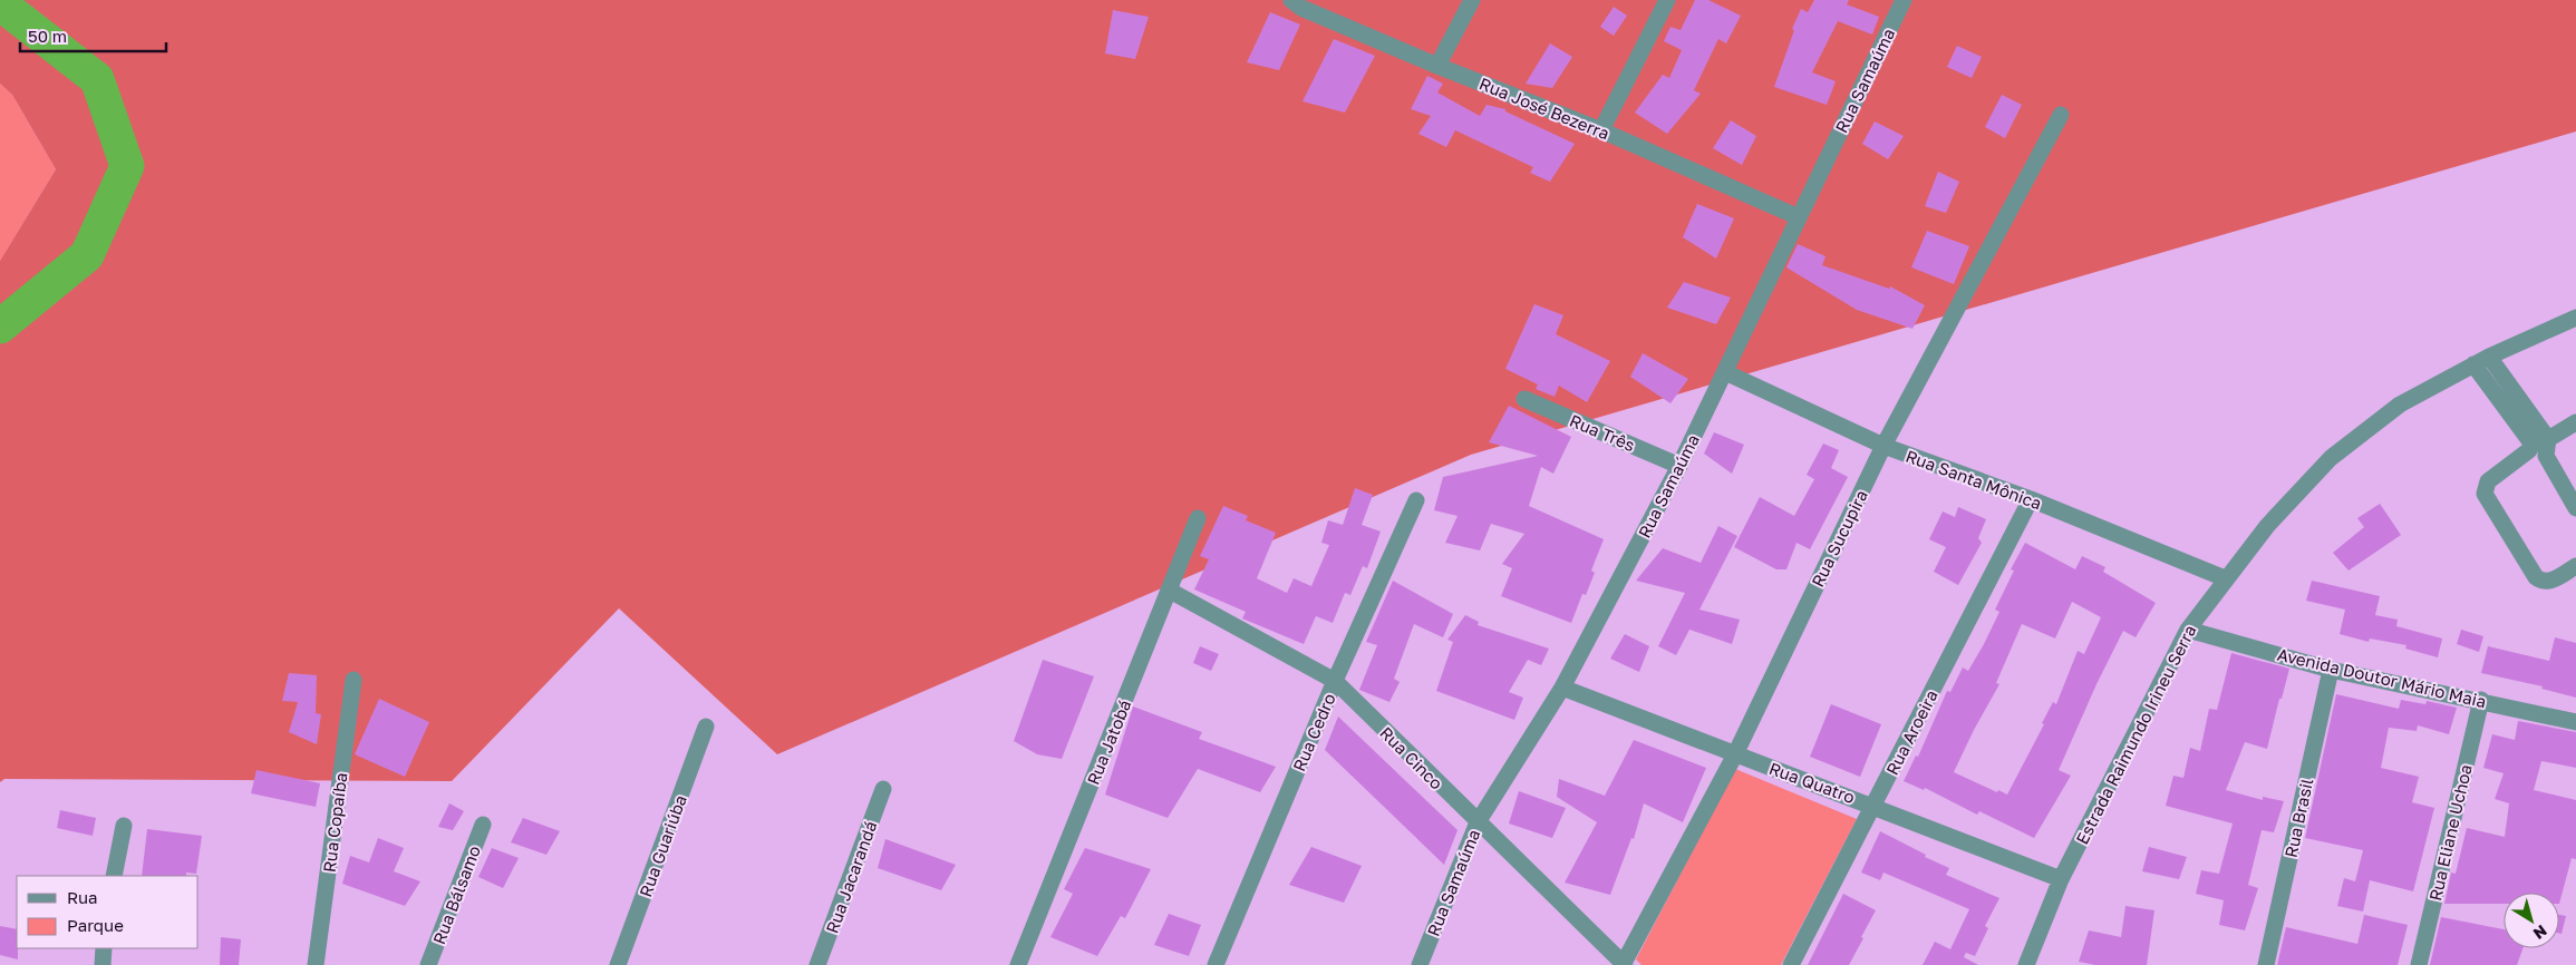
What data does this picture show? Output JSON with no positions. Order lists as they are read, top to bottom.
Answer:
{
  "streets": {
    "street": [
      "Rua Samaúma",
      "Rua José Bezerra",
      "Rua Três",
      "Rua Santa Mônica",
      "Rua Sucupira",
      "Avenida Doutor Mário Maia",
      "Rua Cedro",
      "Rua Aroeira",
      "Estrada Raimundo Irineu Serra",
      "Rua Jatobá",
      "Rua Cinco",
      "Rua Quatro",
      "Rua Brasil",
      "Rua Copaíba",
      "Rua Eliane Uchoa",
      "Rua Guariúba",
      "Rua Jacarandá",
      "Rua Bálsamo"
    ]
  },
  "crossings": [
    ["Rua Samaúma", "Rua José Bezerra"],
    ["Rua Samaúma", "Rua Três"],
    ["Rua Samaúma", "Rua Santa Mônica"],
    ["Rua Samaúma", "Rua Cinco"],
    ["Rua Samaúma", "Rua Quatro"],
    ["Rua Santa Mônica", "Rua Sucupira"],
    ["Rua Santa Mônica", "Rua Aroeira"],
    ["Rua Santa Mônica", "Estrada Raimundo Irineu Serra"],
    ["Rua Sucupira", "Rua Cinco"],
    ["Rua Sucupira", "Rua Quatro"],
    ["Avenida Doutor Mário Maia", "Estrada Raimundo Irineu Serra"],
    ["Avenida Doutor Mário Maia", "Rua Brasil"],
    ["Avenida Doutor Mário Maia", "Rua Eliane Uchoa"],
    ["Rua Cedro", "Rua Cinco"],
    ["Rua Aroeira", "Rua Quatro"],
    ["Estrada Raimundo Irineu Serra", "Rua Quatro"],
    ["Rua Jatobá", "Rua Cinco"]
  ],
  "legend": ["Rua", "Parque"],
  "scale_bar": "50 m",
  "north": "bottom right"
}
